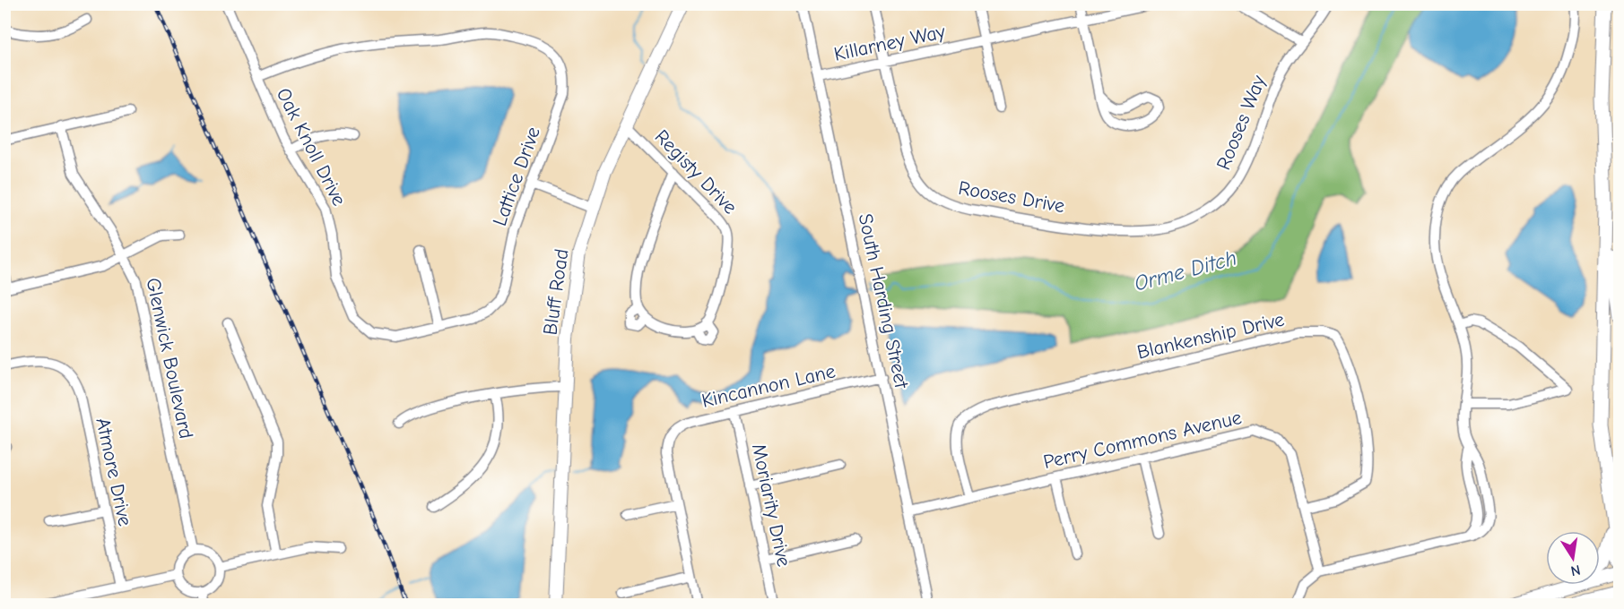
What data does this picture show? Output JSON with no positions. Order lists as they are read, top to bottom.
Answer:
{
  "streets": {
    "main road": ["Bluff Road"],
    "street": [
      "Killarney Way",
      "Rooses Way",
      "Oak Knoll Drive",
      "Registy Drive",
      "Lattice Drive",
      "Rooses Drive",
      "South Harding Street",
      "Blankenship Drive",
      "Glenwick Boulevard",
      "Kincannon Lane",
      "Perry Commons Avenue",
      "Atmore Drive",
      "Moriarity Drive"
    ]
  },
  "crossings": [
    ["Killarney Way", "Rooses Drive"],
    ["Killarney Way", "South Harding Street"],
    ["Rooses Way", "Rooses Drive"],
    ["Oak Knoll Drive", "Lattice Drive"],
    ["Registy Drive", "Bluff Road"],
    ["South Harding Street", "Kincannon Lane"],
    ["South Harding Street", "Perry Commons Avenue"],
    ["Blankenship Drive", "Perry Commons Avenue"],
    ["Kincannon Lane", "Moriarity Drive"]
  ],
  "water": ["Orme Ditch"],
  "north": "bottom"
}
